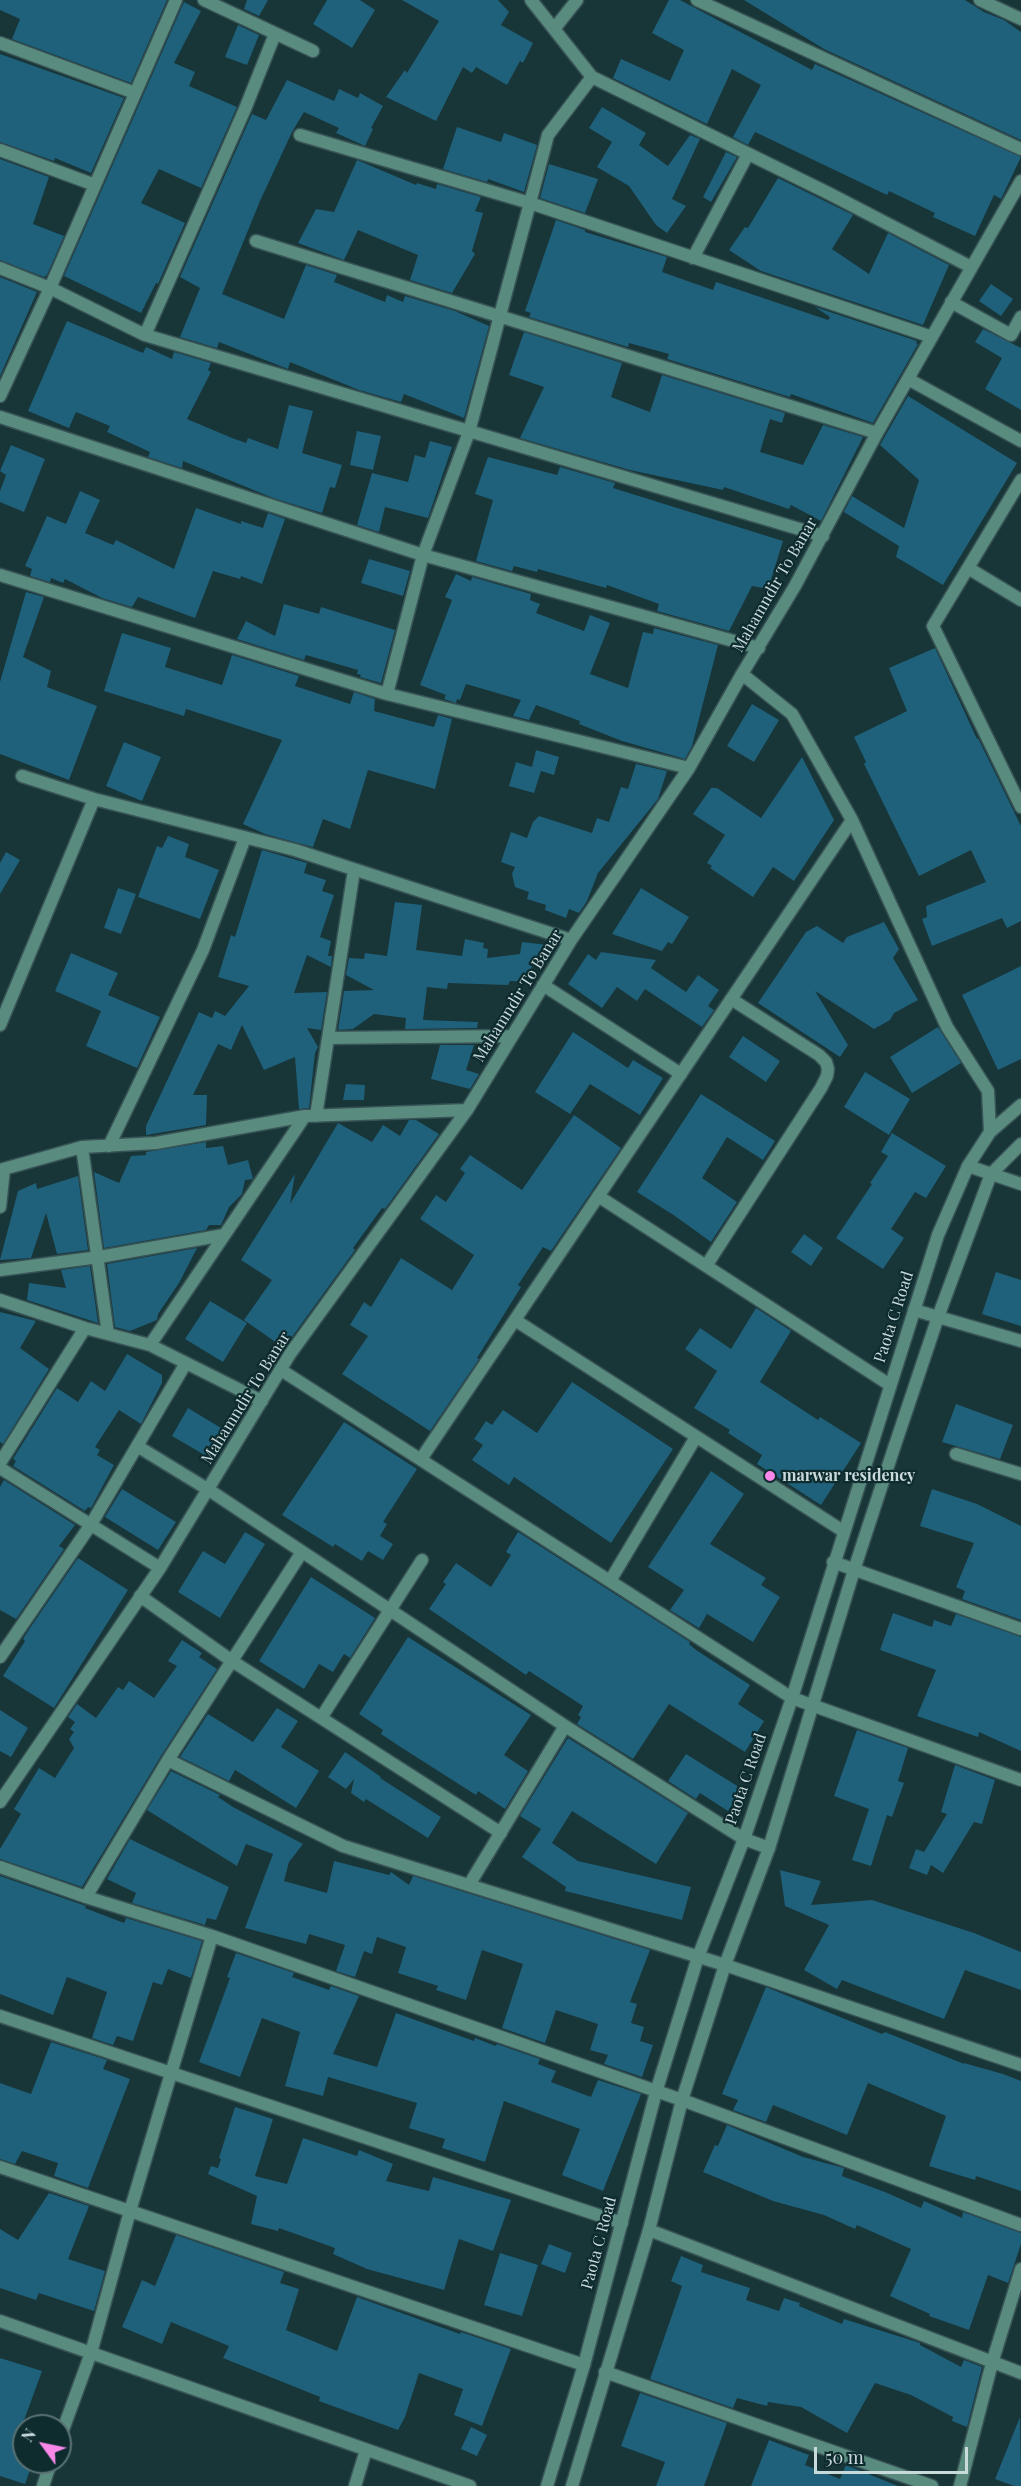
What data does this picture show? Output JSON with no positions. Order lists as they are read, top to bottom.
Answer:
{
  "streets": {
    "street": ["Mahamndir To Banar", "Paota C Road"]
  },
  "places": ["marwar residency"],
  "scale_bar": "50 m",
  "north": "top left"
}
